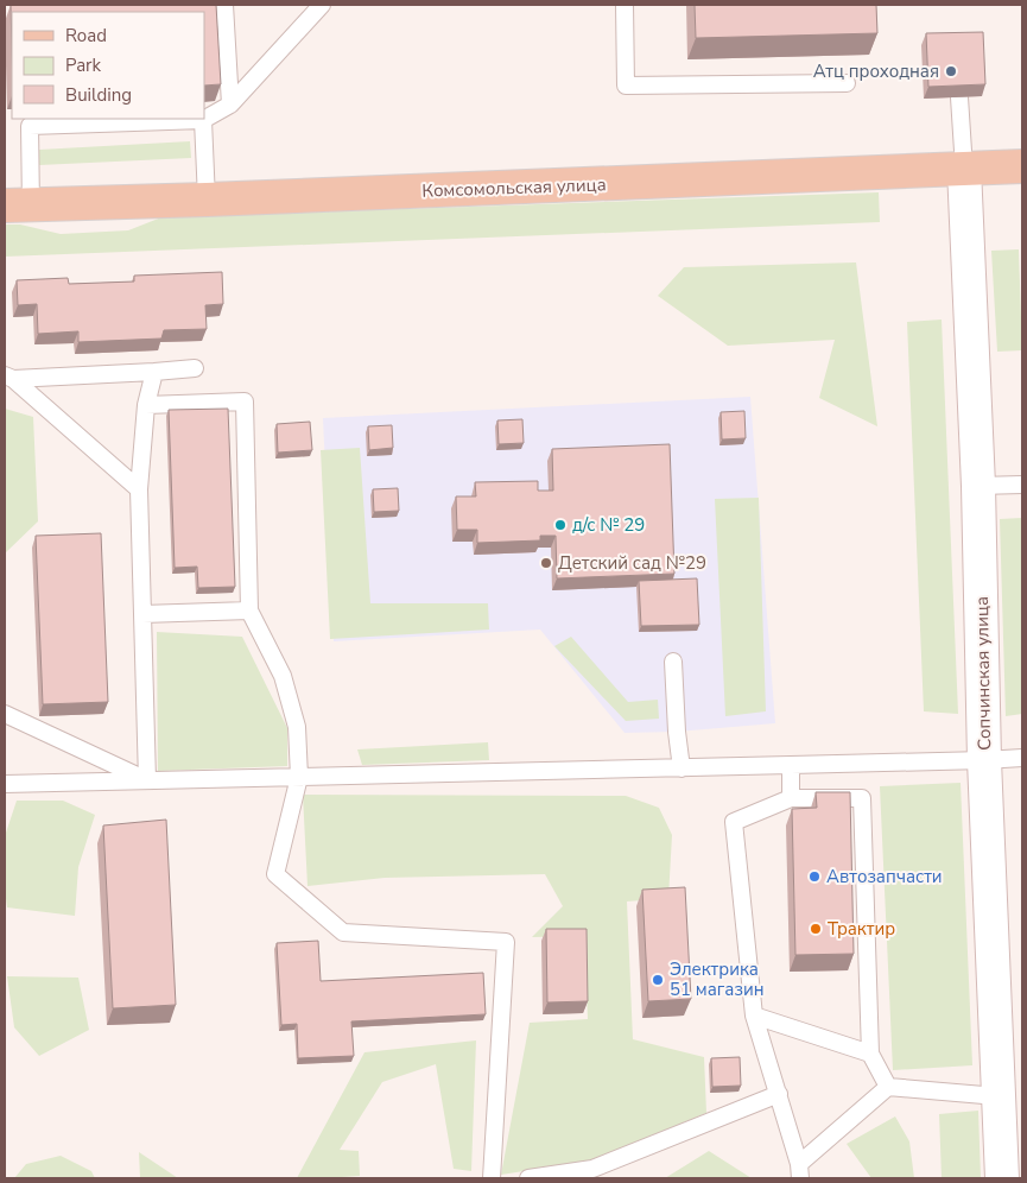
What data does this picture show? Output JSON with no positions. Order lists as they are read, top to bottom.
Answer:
{
  "streets": {
    "main road": ["Комсомольская улица"],
    "street": ["Сопчинская улица"]
  },
  "crossings": [
    ["Комсомольская улица", "Сопчинская улица"]
  ],
  "places": [
    "Атц проходная",
    "д/с № 29",
    "Детский сад №29",
    "Автозапчасти",
    "Трактир",
    "Электрика 51 магазин"
  ],
  "legend": ["Road", "Park", "Building"]
}
